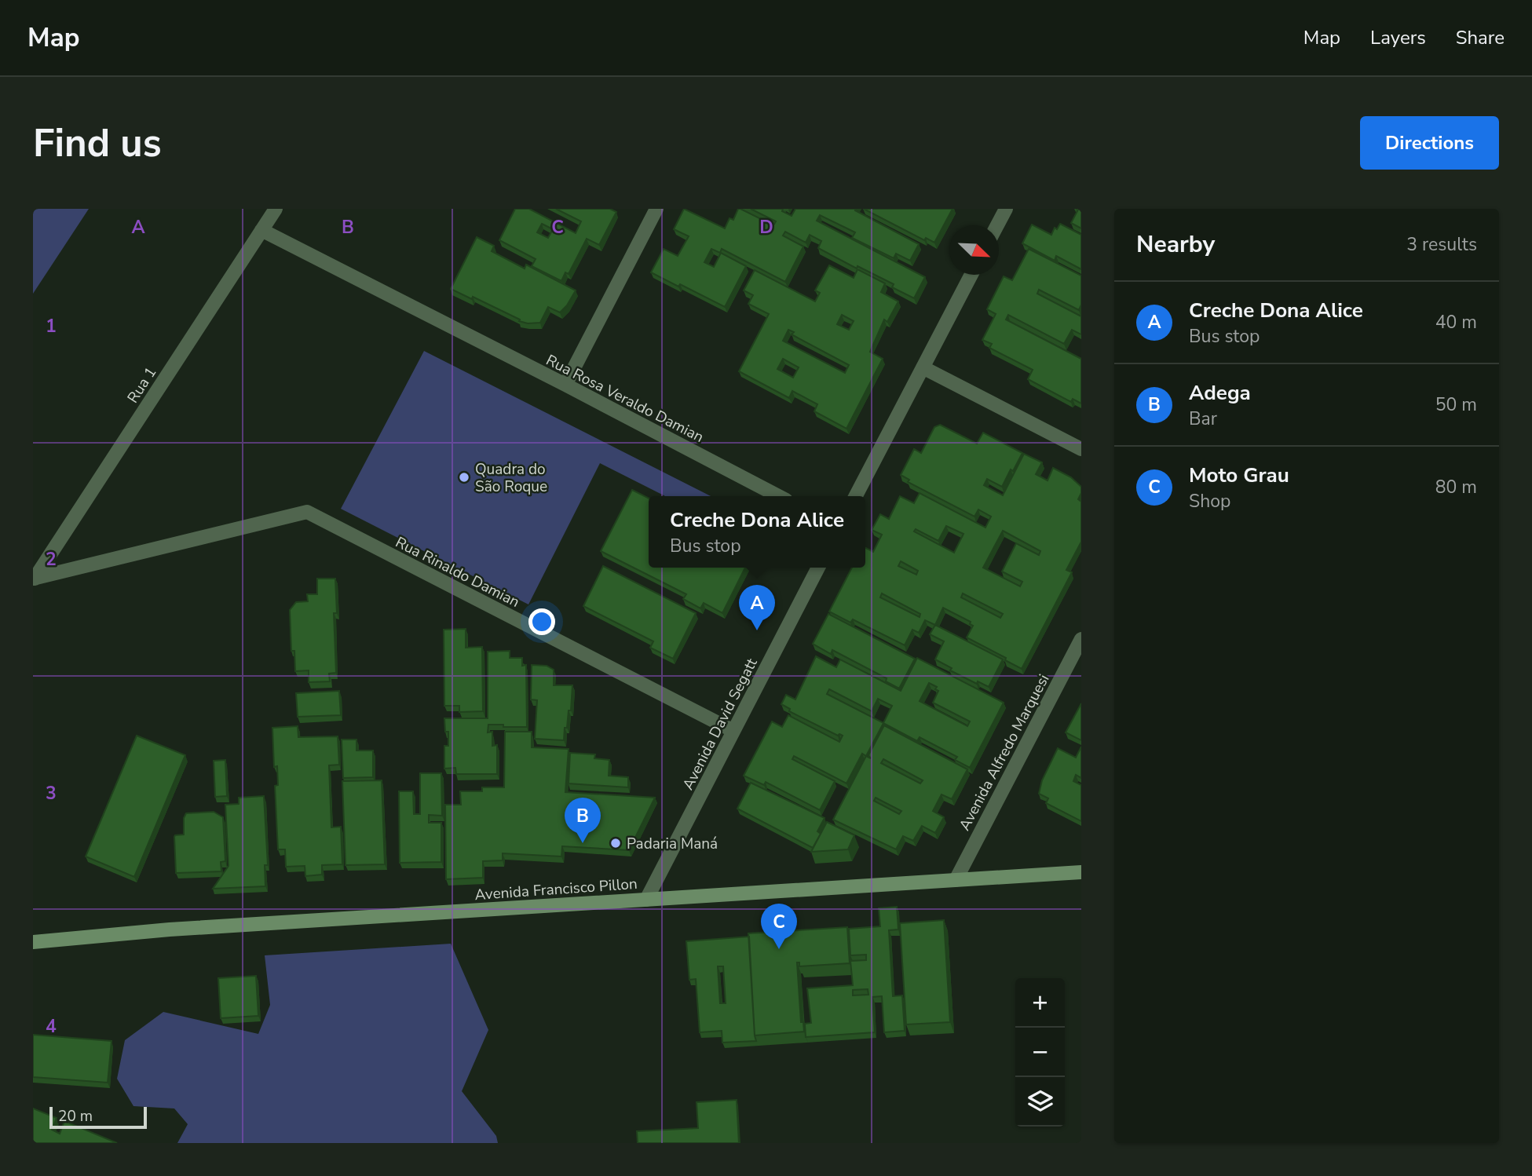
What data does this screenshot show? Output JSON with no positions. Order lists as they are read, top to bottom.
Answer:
{
  "streets": {
    "main road": ["Avenida Francisco Pillon"],
    "street": [
      "Rua 1",
      "Rua Rosa Veraldo Damian",
      "Rua Rinaldo Damian",
      "Avenida David Segatt",
      "Avenida Alfredo Marquesi"
    ]
  },
  "crossings": [
    ["Rua 1", "Rua Rosa Veraldo Damian"],
    ["Rua 1", "Rua Rinaldo Damian"],
    ["Rua Rinaldo Damian", "Avenida David Segatt"],
    ["Avenida David Segatt", "Avenida Francisco Pillon"],
    ["Avenida Alfredo Marquesi", "Avenida Francisco Pillon"]
  ],
  "places": ["Quadra do São Roque", "Padaria Maná"],
  "scale_bar": "20 m",
  "north": "bottom right",
  "page": {
    "header": "Map",
    "nav": ["Map", "Layers", "Share"],
    "buttons": "Directions",
    "title": "Find us",
    "heading": ["Nearby", "3 results"],
    "list": [
      {
        "mark": "A",
        "name": "Creche Dona Alice",
        "note": "Bus stop",
        "value": "40 m"
      },
      {
        "mark": "B",
        "name": "Adega",
        "note": "Bar",
        "value": "50 m"
      },
      {
        "mark": "C",
        "name": "Moto Grau",
        "note": "Shop",
        "value": "80 m"
      }
    ],
    "popup": ["Creche Dona Alice", "Bus stop"],
    "pins": ["A", "B", "C"],
    "map_buttons": ["+", "−"],
    "scale": "20 m"
  },
  "grid": {
    "columns": [
      "A",
      "B",
      "C",
      "D"
    ],
    "rows": [
      "1",
      "2",
      "3",
      "4"
    ]
  }
}
